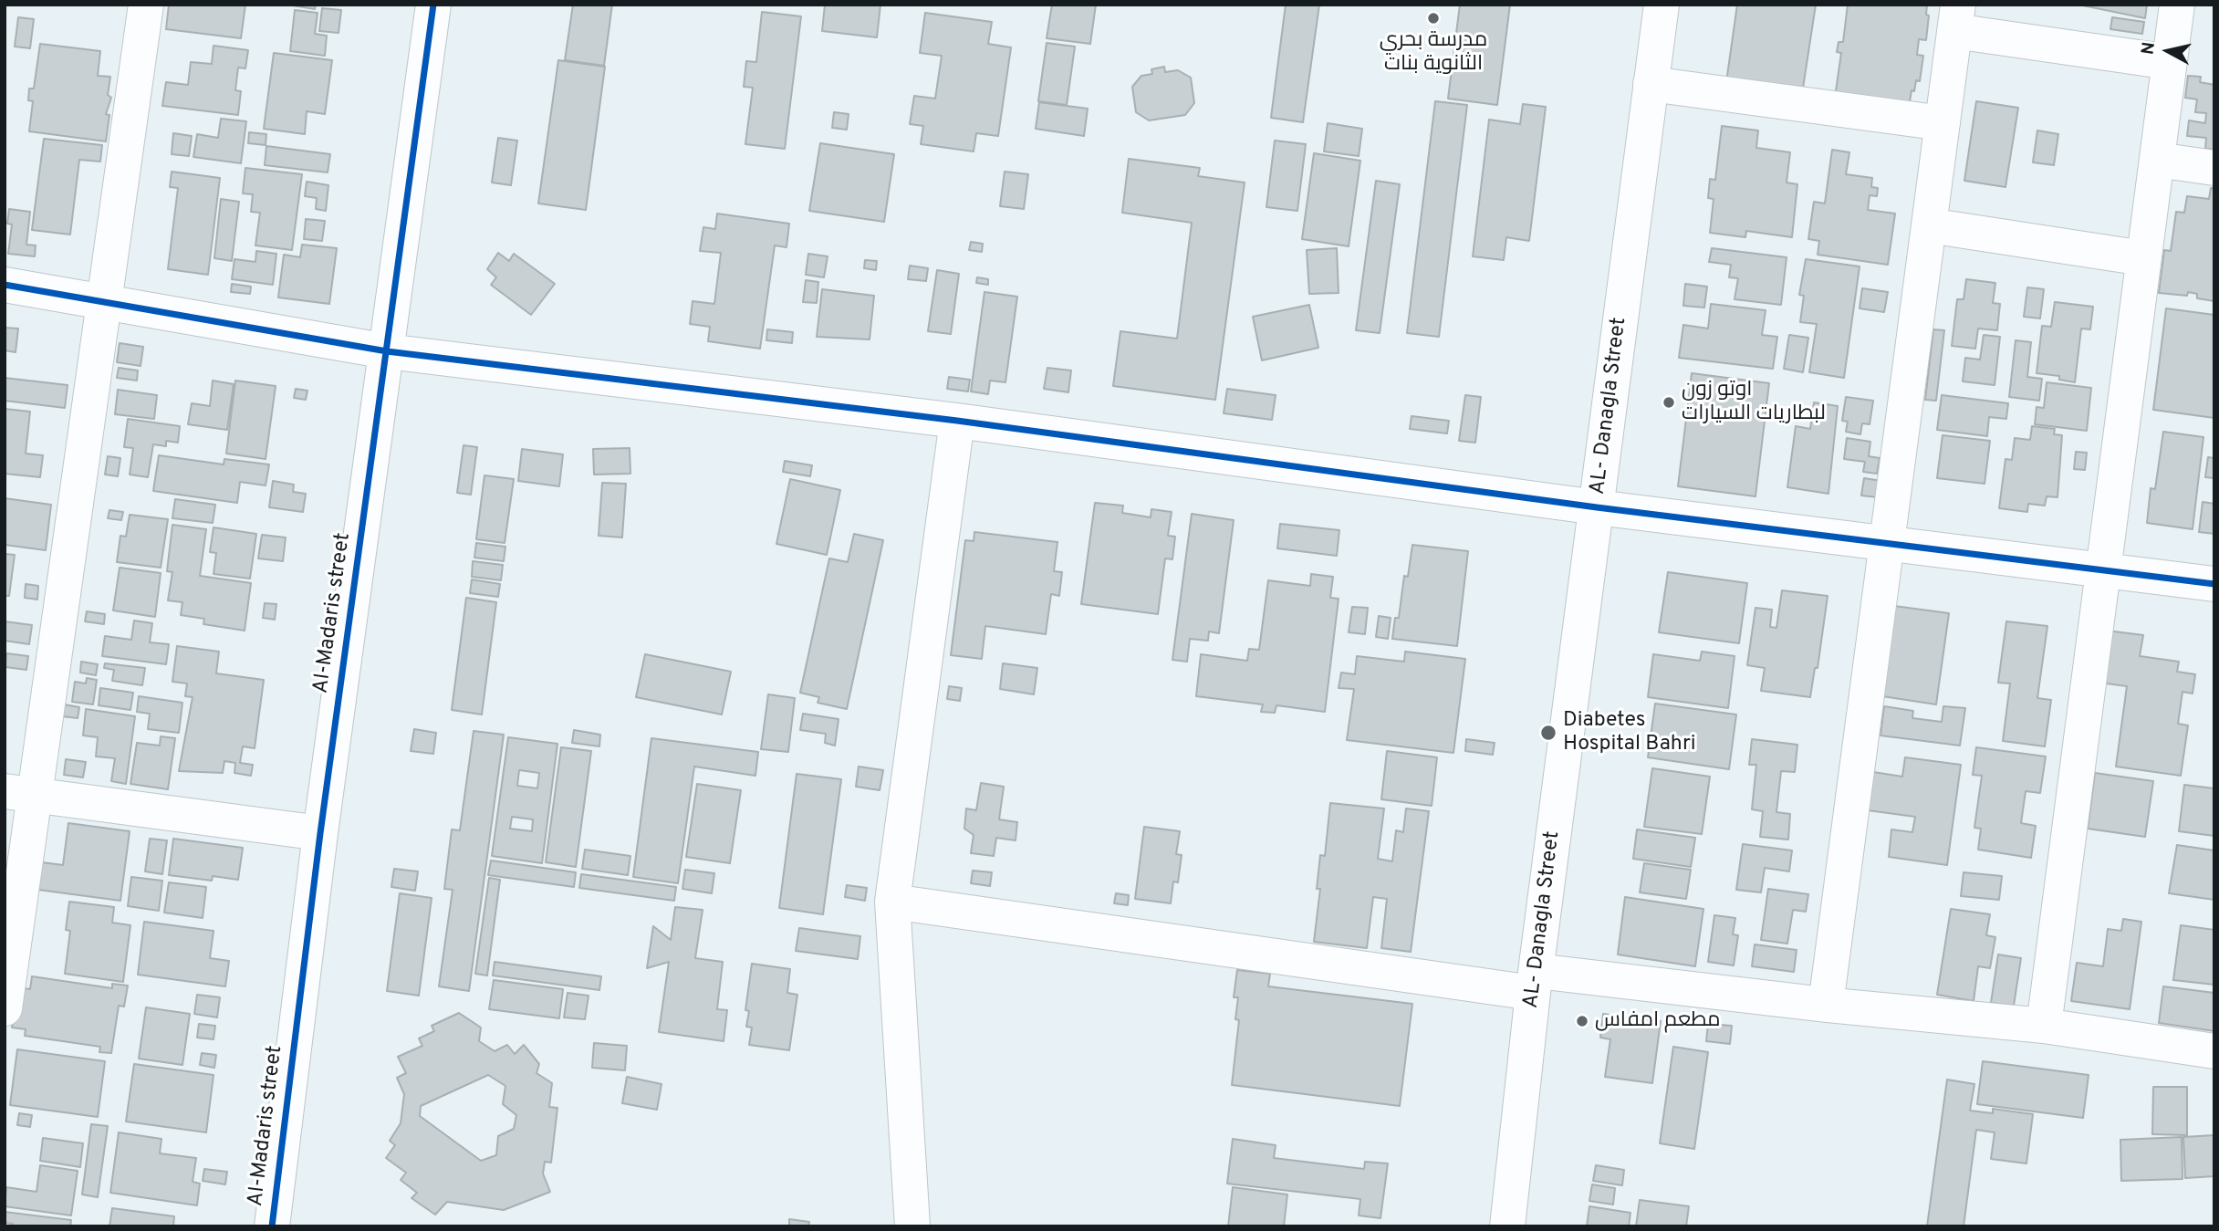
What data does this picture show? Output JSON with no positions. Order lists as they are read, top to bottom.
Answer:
{
  "streets": {
    "street": ["AL- Danagla Street", "Al-Madaris street"]
  },
  "places": [
    "مدرسة بحري الثانوية بنات",
    "اوتو زون لبطاريات السيارات",
    "Diabetes Hospital Bahri",
    "مطعم امفاس"
  ],
  "north": "left"
}
